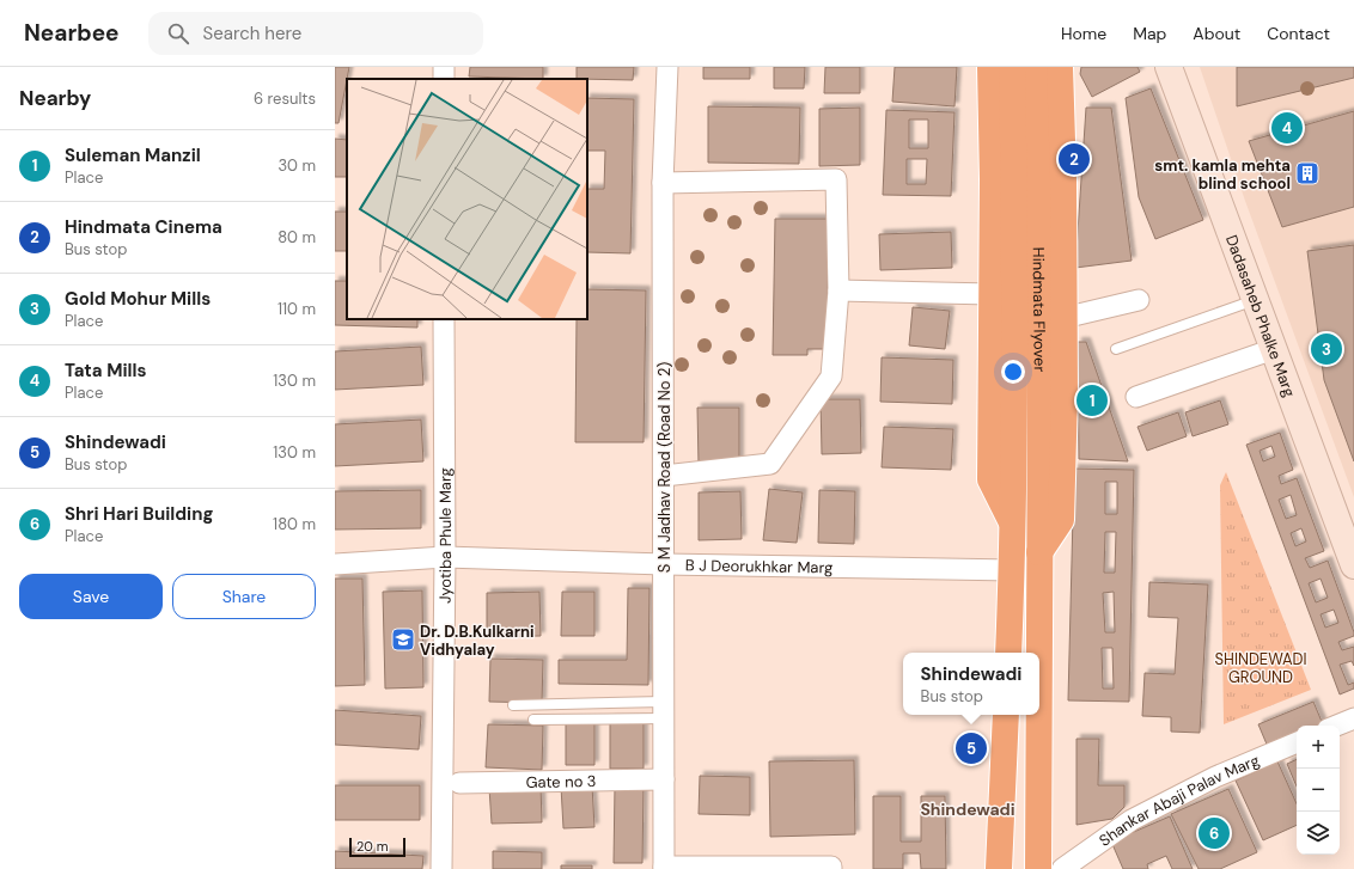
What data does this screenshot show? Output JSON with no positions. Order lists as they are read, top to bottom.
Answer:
{
  "streets": {
    "highway": ["Hindmata Flyover"],
    "street": [
      "Dadasaheb Phalke Marg",
      "S M Jadhav Road (Road No 2)",
      "Jyotiba Phule Marg",
      "B J Deorukhkar Marg",
      "Gate no 3",
      "Shankar Abaji Palav Marg"
    ]
  },
  "crossings": [
    ["Hindmata Flyover", "B J Deorukhkar Marg"],
    ["S M Jadhav Road (Road No 2)", "B J Deorukhkar Marg"],
    ["S M Jadhav Road (Road No 2)", "Gate no 3"],
    ["Jyotiba Phule Marg", "B J Deorukhkar Marg"]
  ],
  "districts": ["Shindewadi"],
  "parks": ["SHINDEWADI GROUND"],
  "places": {
    "building": ["smt. kamla mehta blind school"],
    "school or university": ["Dr. D.B.Kulkarni Vidhyalay"]
  },
  "scale_bar": "20 m",
  "page": {
    "header": "Nearbee",
    "search": "Search here",
    "nav": [
      "Home",
      "Map",
      "About",
      "Contact"
    ],
    "heading": ["Nearby", "6 results"],
    "pins": [
      "4",
      "2",
      "3",
      "1",
      "5",
      "6"
    ],
    "list": [
      {
        "mark": "1",
        "name": "Suleman Manzil",
        "note": "Place",
        "value": "30 m"
      },
      {
        "mark": "2",
        "name": "Hindmata Cinema",
        "note": "Bus stop",
        "value": "80 m"
      },
      {
        "mark": "3",
        "name": "Gold Mohur Mills",
        "note": "Place",
        "value": "110 m"
      },
      {
        "mark": "4",
        "name": "Tata Mills",
        "note": "Place",
        "value": "130 m"
      },
      {
        "mark": "5",
        "name": "Shindewadi",
        "note": "Bus stop",
        "value": "130 m"
      },
      {
        "mark": "6",
        "name": "Shri Hari Building",
        "note": "Place",
        "value": "180 m"
      }
    ],
    "buttons": ["Save", "Share"],
    "popup": ["Shindewadi", "Bus stop"],
    "map_buttons": ["+", "−"],
    "scale": "20 m"
  }
}
